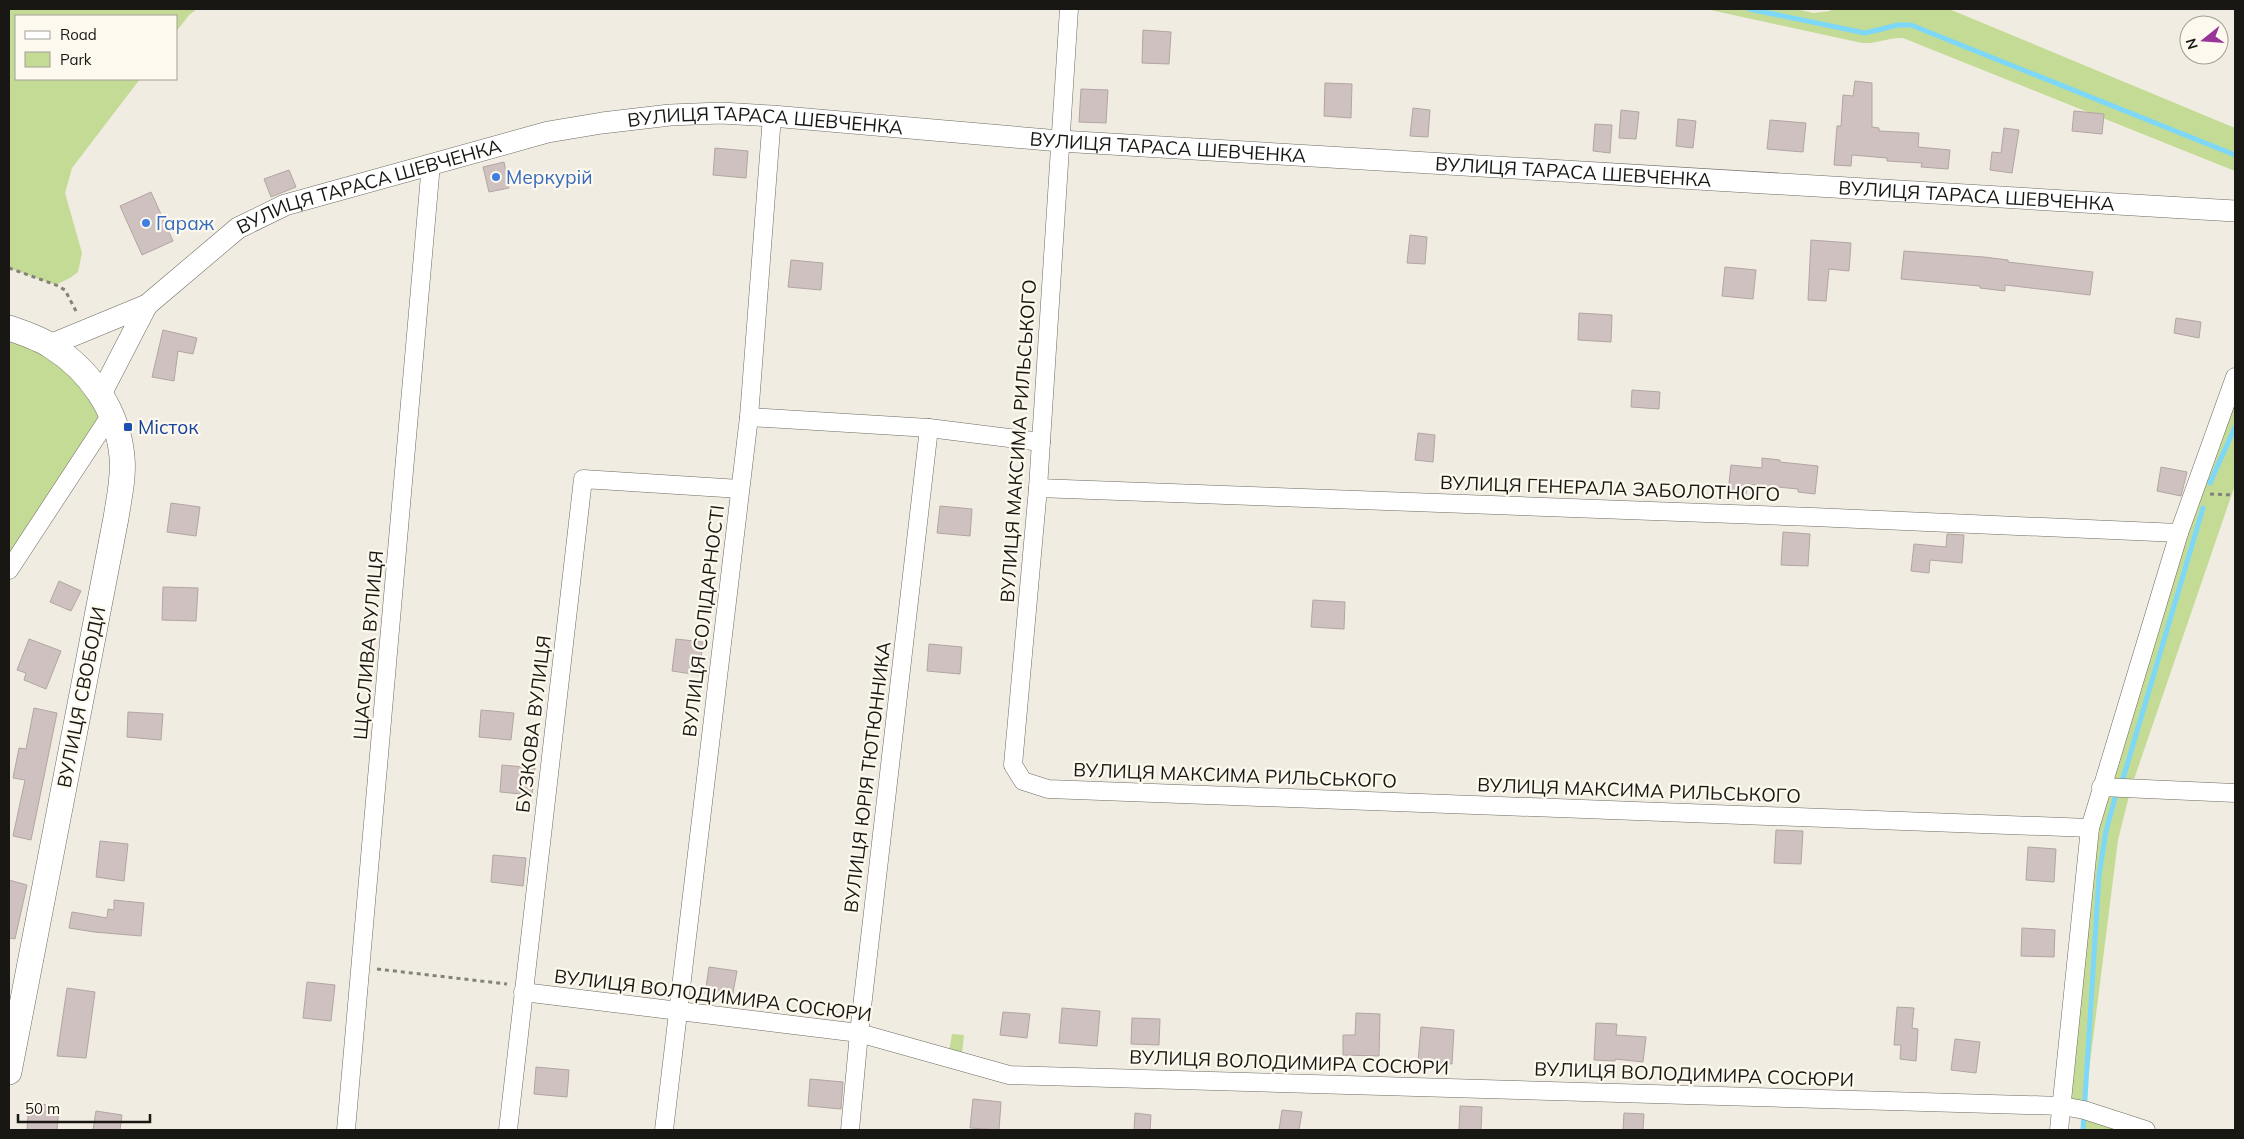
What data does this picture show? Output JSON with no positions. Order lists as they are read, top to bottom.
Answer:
{
  "streets": {
    "main road": ["ВУЛИЦЯ СВОБОДИ"],
    "street": [
      "ВУЛИЦЯ ТАРАСА ШЕВЧЕНКА",
      "ВУЛИЦЯ МАКСИМА РИЛЬСЬКОГО",
      "ВУЛИЦЯ ГЕНЕРАЛА ЗАБОЛОТНОГО",
      "ВУЛИЦЯ СОЛІДАРНОСТІ",
      "ЩАСЛИВА ВУЛИЦЯ",
      "БУЗКОВА ВУЛИЦЯ",
      "ВУЛИЦЯ ЮРІЯ ТЮТЮННИКА",
      "ВУЛИЦЯ ВОЛОДИМИРА СОСЮРИ"
    ]
  },
  "crossings": [
    ["ВУЛИЦЯ ТАРАСА ШЕВЧЕНКА", "ВУЛИЦЯ МАКСИМА РИЛЬСЬКОГО"],
    ["ВУЛИЦЯ ТАРАСА ШЕВЧЕНКА", "ВУЛИЦЯ СОЛІДАРНОСТІ"],
    ["ВУЛИЦЯ ТАРАСА ШЕВЧЕНКА", "ЩАСЛИВА ВУЛИЦЯ"],
    ["ВУЛИЦЯ ТАРАСА ШЕВЧЕНКА", "ВУЛИЦЯ СВОБОДИ"],
    ["ВУЛИЦЯ МАКСИМА РИЛЬСЬКОГО", "ВУЛИЦЯ ГЕНЕРАЛА ЗАБОЛОТНОГО"],
    ["ВУЛИЦЯ СОЛІДАРНОСТІ", "БУЗКОВА ВУЛИЦЯ"],
    ["ВУЛИЦЯ СОЛІДАРНОСТІ", "ВУЛИЦЯ ВОЛОДИМИРА СОСЮРИ"],
    ["БУЗКОВА ВУЛИЦЯ", "ВУЛИЦЯ ВОЛОДИМИРА СОСЮРИ"],
    ["ВУЛИЦЯ ЮРІЯ ТЮТЮННИКА", "ВУЛИЦЯ ВОЛОДИМИРА СОСЮРИ"]
  ],
  "places": {
    "other": ["Меркурій", "Гараж"],
    "transit": ["Місток"]
  },
  "legend": ["Road", "Park"],
  "scale_bar": "50 m",
  "north": "left"
}
